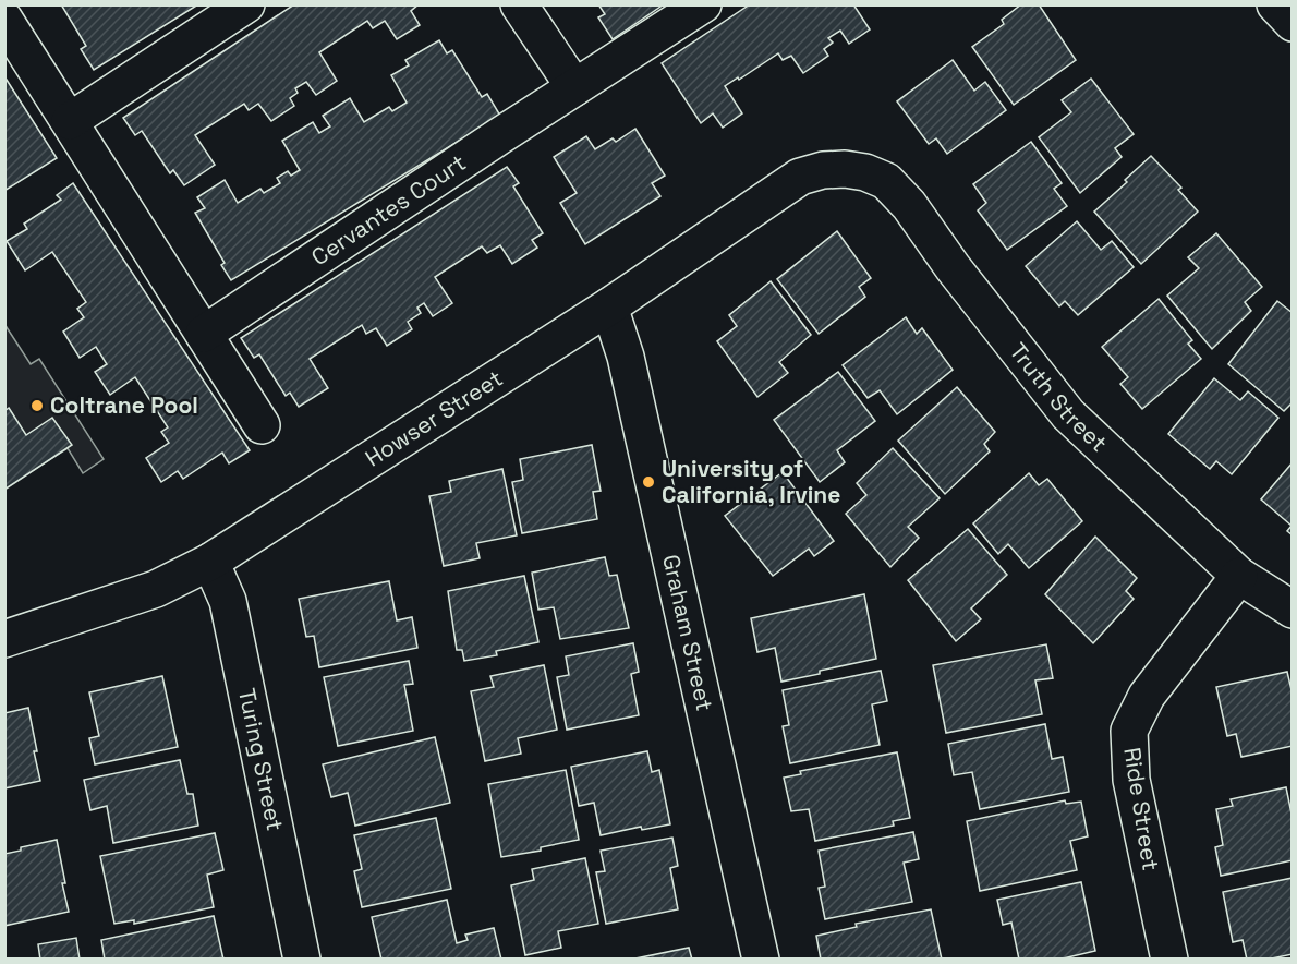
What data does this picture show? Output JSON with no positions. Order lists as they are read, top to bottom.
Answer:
{
  "streets": {
    "street": [
      "Cervantes Court",
      "Truth Street",
      "Howser Street",
      "Graham Street",
      "Turing Street",
      "Ride Street"
    ]
  },
  "crossings": [
    ["Truth Street", "Howser Street"],
    ["Truth Street", "Ride Street"],
    ["Howser Street", "Graham Street"],
    ["Howser Street", "Turing Street"]
  ],
  "places": ["Coltrane Pool", "University of California, Irvine"]
}
